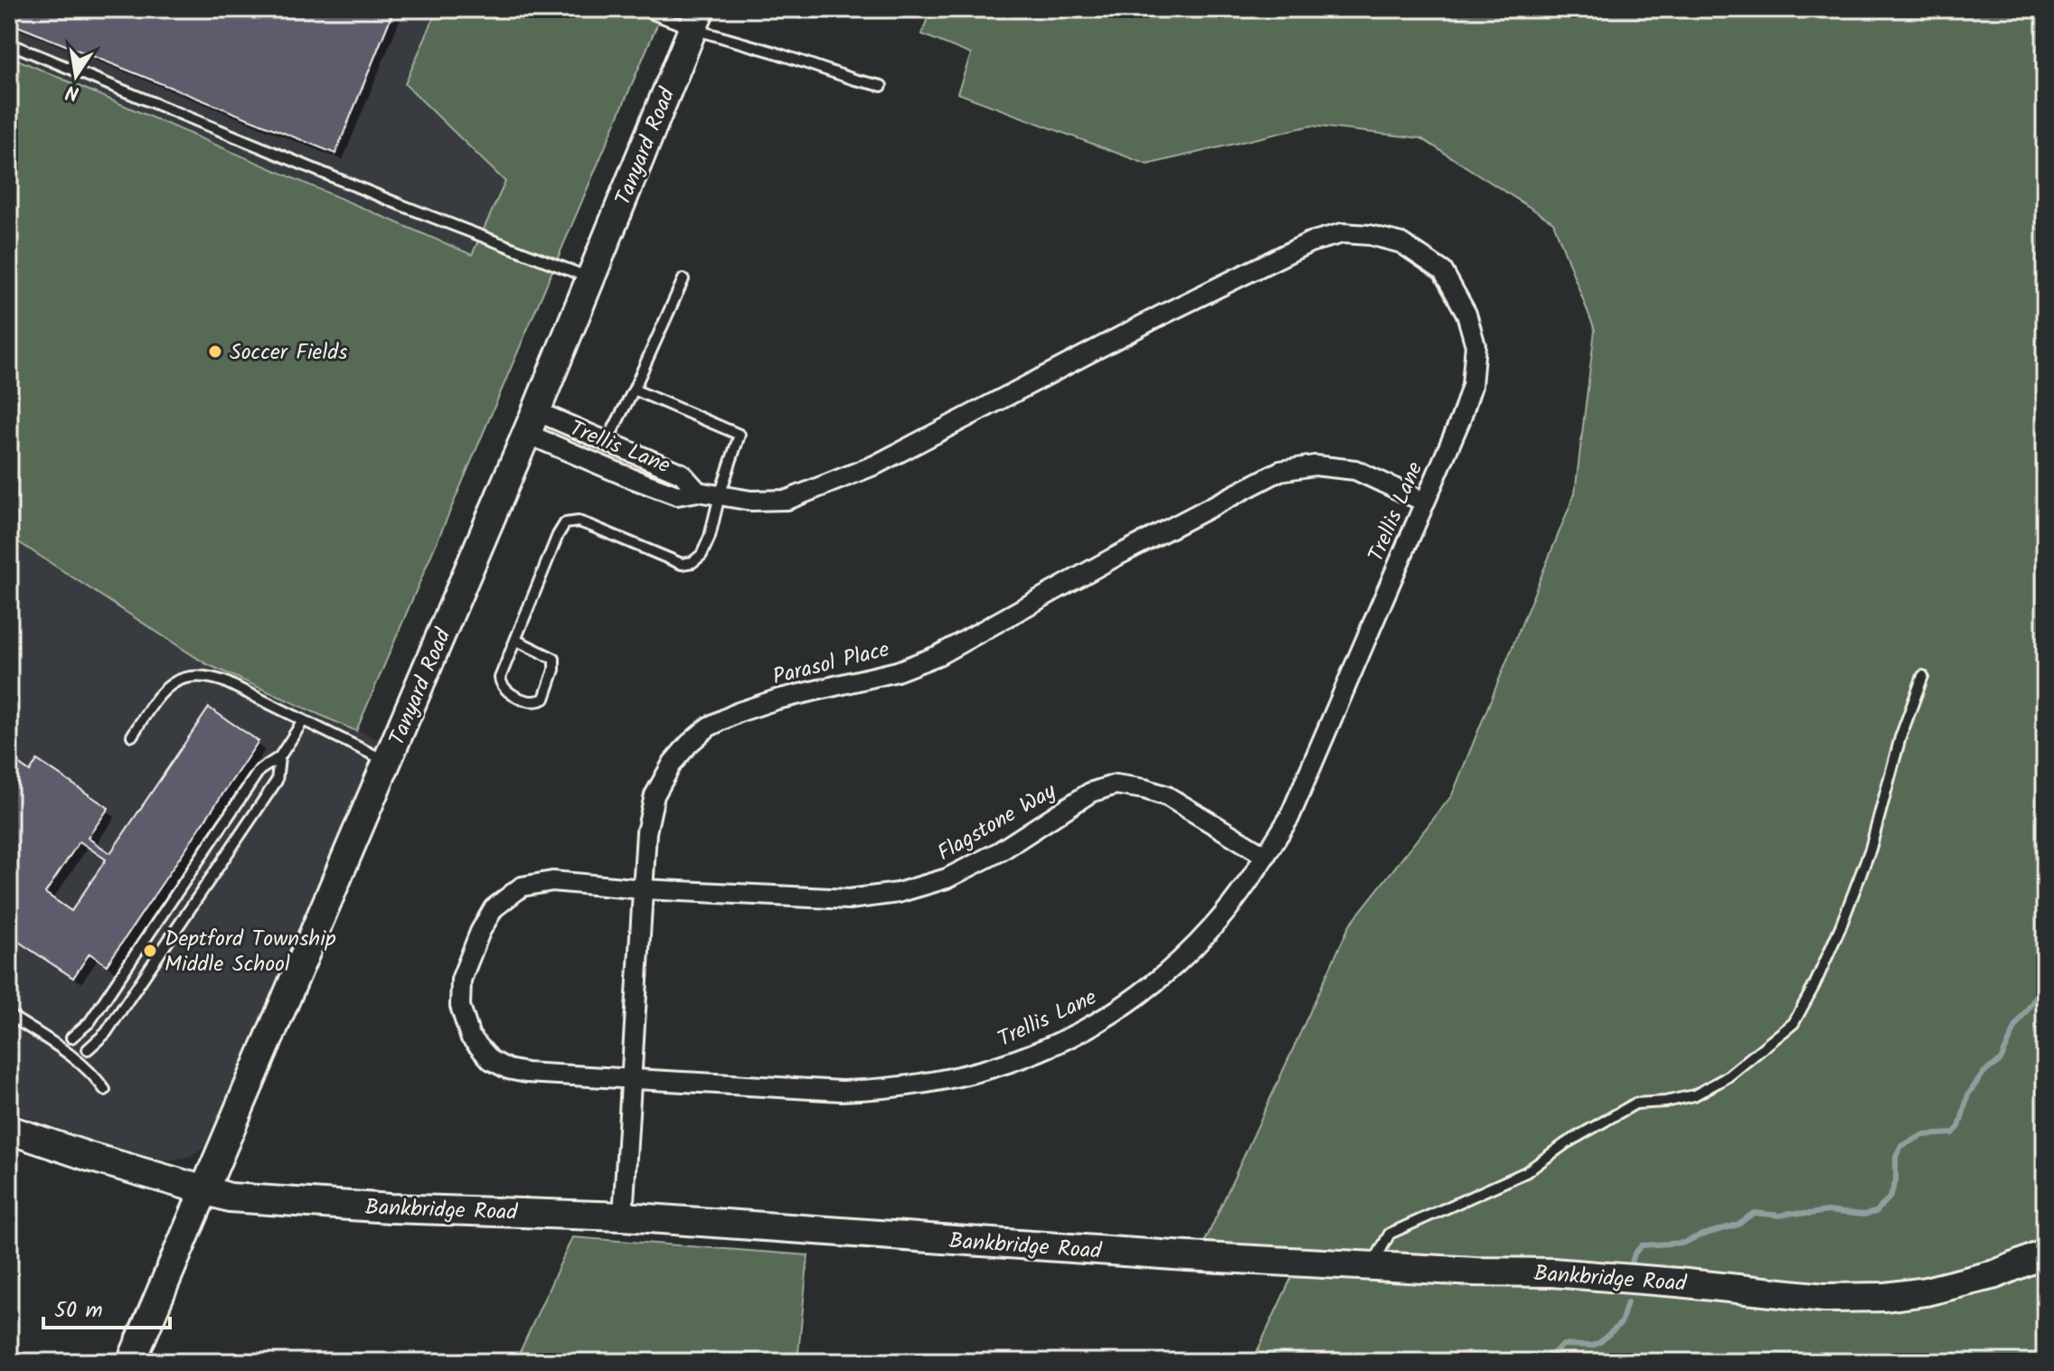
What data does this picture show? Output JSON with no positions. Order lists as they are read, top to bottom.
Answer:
{
  "streets": {
    "street": [
      "Tanyard Road",
      "Trellis Lane",
      "Parasol Place",
      "Flagstone Way",
      "Bankbridge Road"
    ]
  },
  "crossings": [
    ["Tanyard Road", "Trellis Lane"],
    ["Tanyard Road", "Bankbridge Road"],
    ["Trellis Lane", "Parasol Place"],
    ["Trellis Lane", "Flagstone Way"],
    ["Parasol Place", "Flagstone Way"],
    ["Parasol Place", "Bankbridge Road"]
  ],
  "places": ["Soccer Fields", "Deptford Township Middle School"],
  "scale_bar": "50 m",
  "north": "bottom"
}
